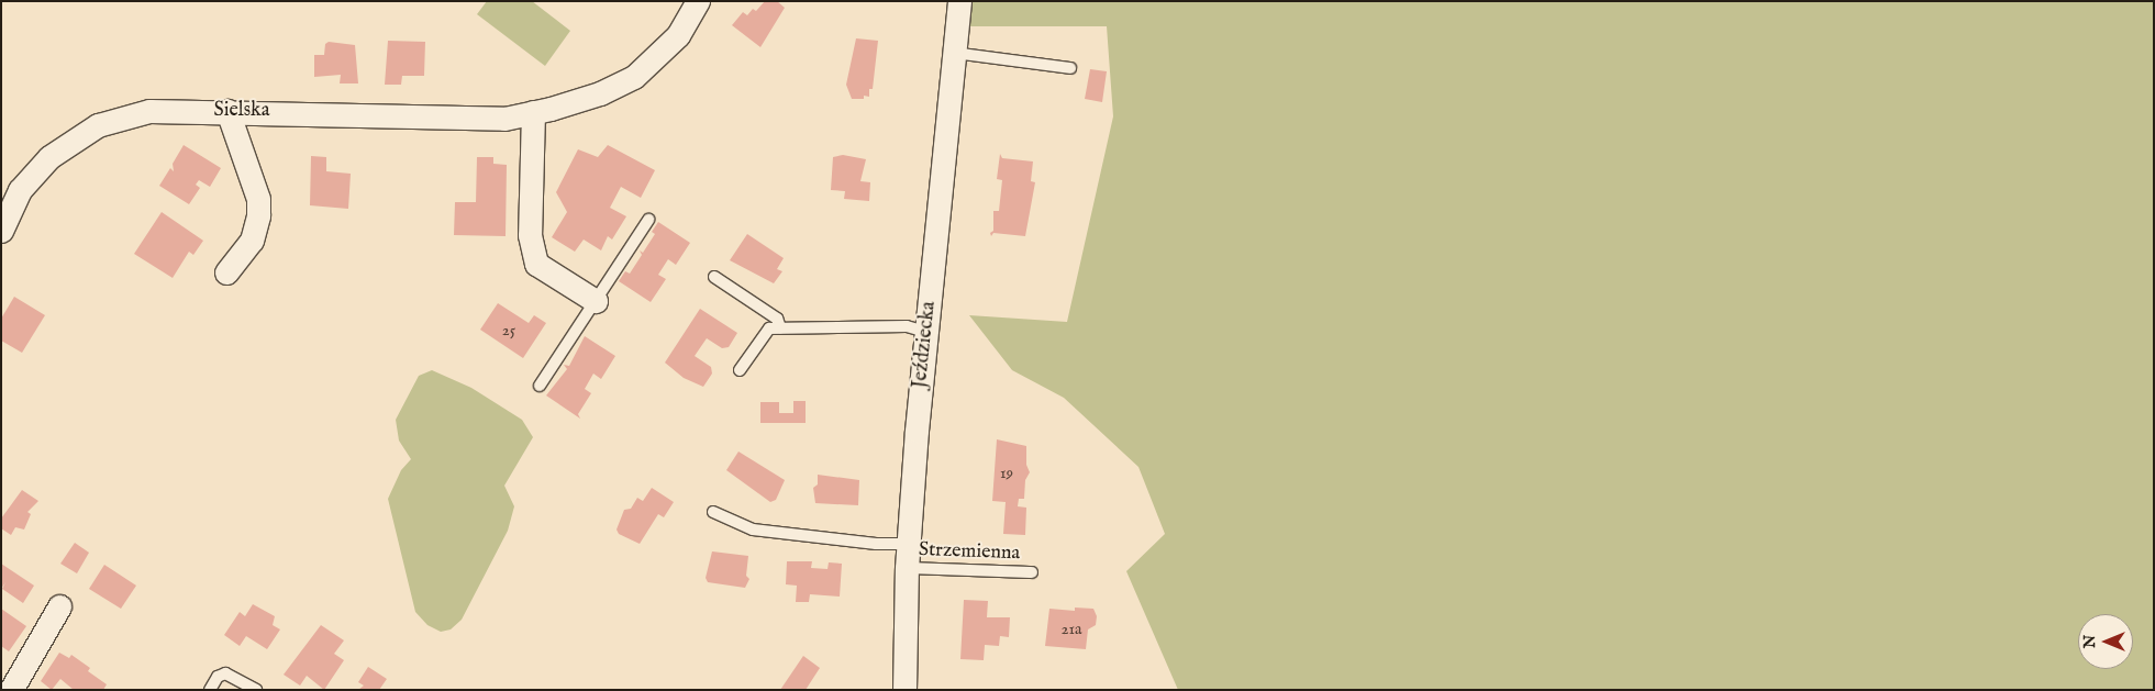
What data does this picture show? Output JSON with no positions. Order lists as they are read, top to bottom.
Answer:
{
  "streets": {
    "street": ["Sielska", "Jeździecka"],
    "lane": ["Strzemienna"]
  },
  "crossings": [
    ["Jeździecka", "Strzemienna"]
  ],
  "house_numbers": ["25", "19", "21a"],
  "north": "left"
}
